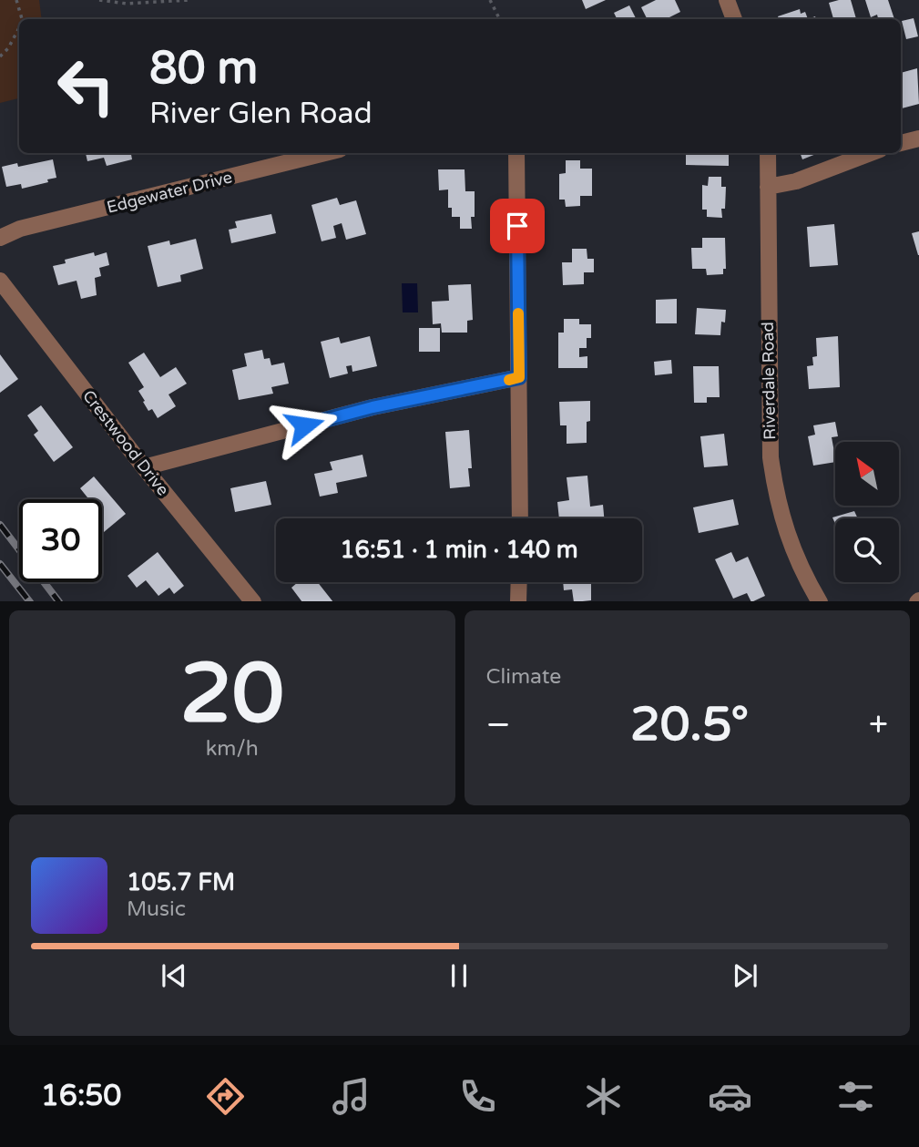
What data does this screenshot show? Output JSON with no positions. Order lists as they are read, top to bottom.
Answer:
{
  "streets": {
    "street": ["Edgewater Drive", "Riverdale Road", "Crestwood Drive"]
  },
  "north": "top left",
  "page": {
    "turn": ["80 m", "River Glen Road"],
    "limit": "30",
    "trip": "16:51 · 1 min · 140 m",
    "tile": [
      ["20", "km/h"],
      "Climate"
    ],
    "heat": ["−", "20.5°", "+"],
    "song": ["105.7 FM", "Music"],
    "tabs": "16:50"
  }
}
